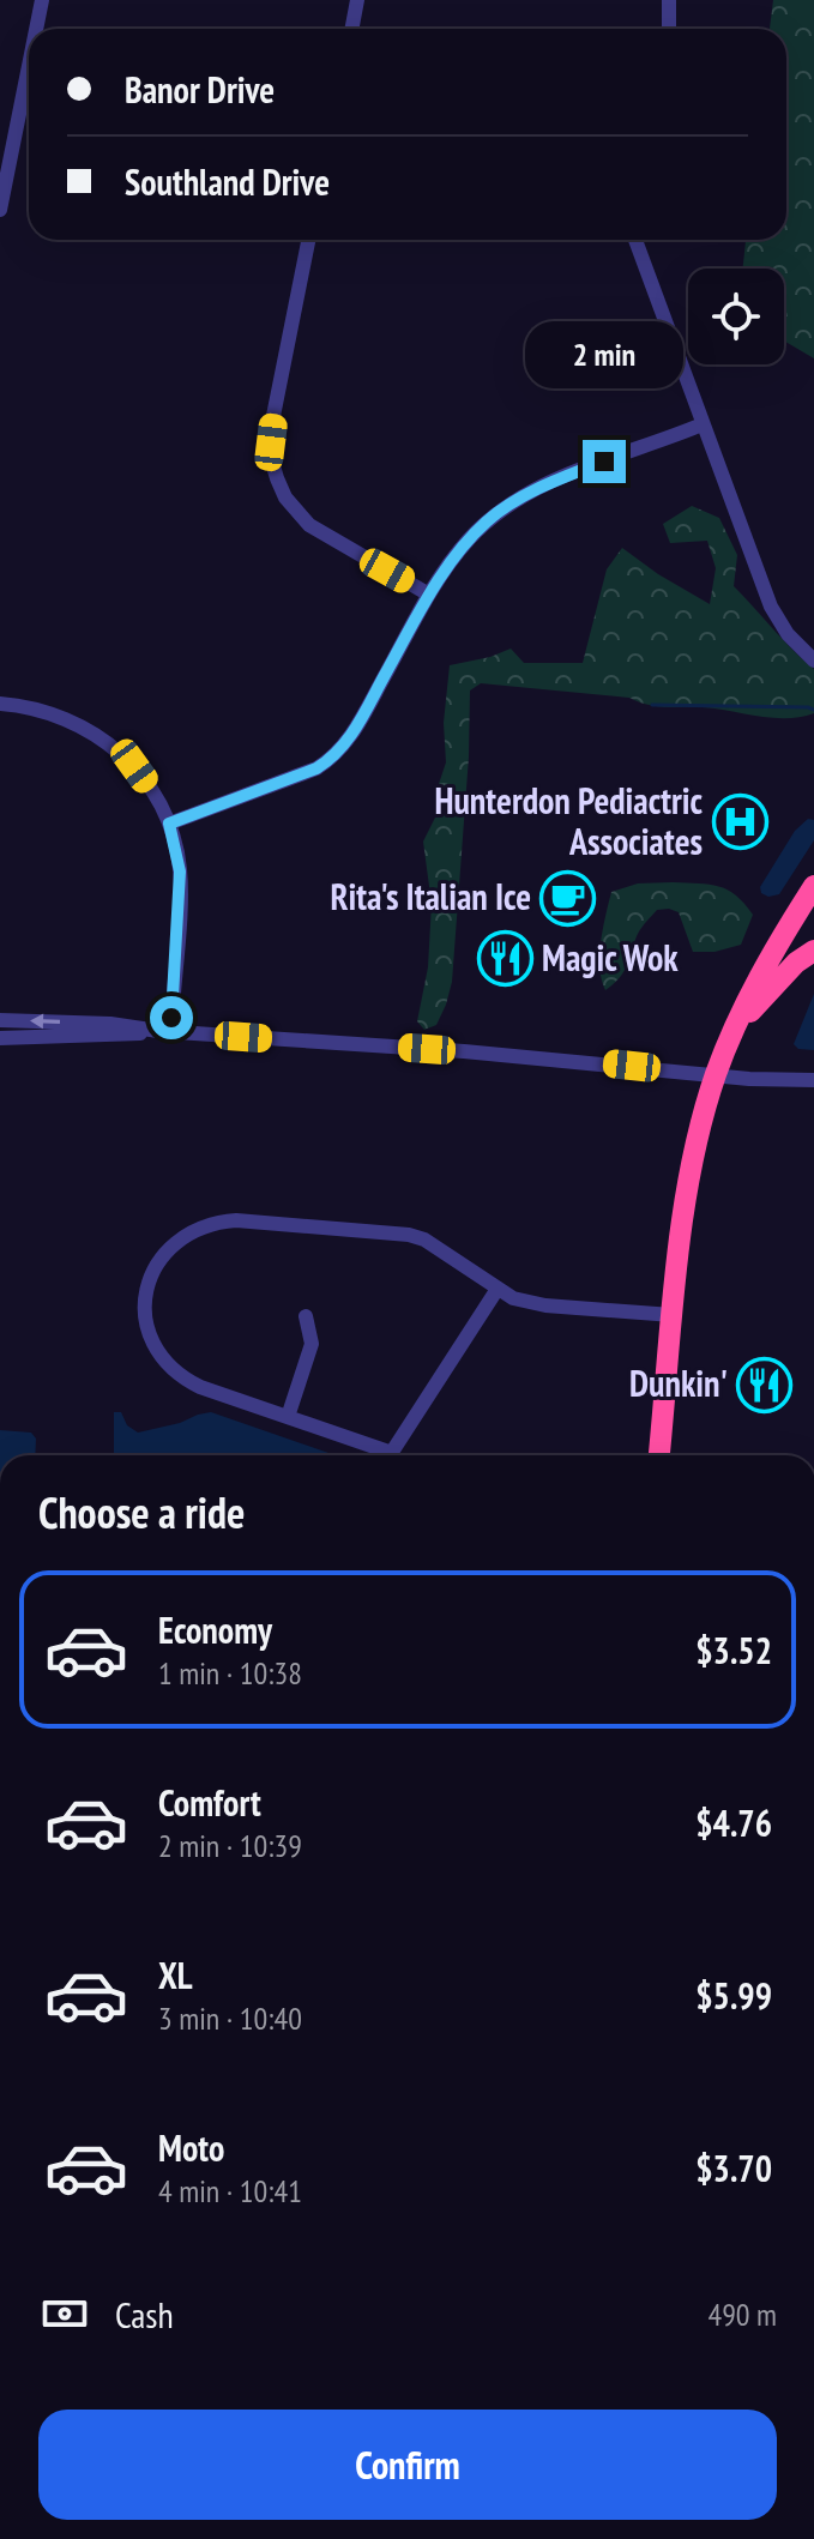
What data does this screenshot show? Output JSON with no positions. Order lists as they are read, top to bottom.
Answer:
{
  "places": {
    "hospital": ["Hunterdon Pediactric Associates"],
    "cafe": ["Rita's Italian Ice"],
    "restaurant": ["Magic Wok", "Dunkin'"]
  },
  "page": {
    "banner": ["Banor Drive", "Southland Drive"],
    "bubble": "2 min",
    "heading": "Choose a ride",
    "list": [
      {
        "name": "Economy",
        "note": "1 min · 10:38",
        "value": "$3.52"
      },
      {
        "name": "Comfort",
        "note": "2 min · 10:39",
        "value": "$4.76"
      },
      {
        "name": "XL",
        "note": "3 min · 10:40",
        "value": "$5.99"
      },
      {
        "name": "Moto",
        "note": "4 min · 10:41",
        "value": "$3.70"
      }
    ],
    "pay": ["Cash", "490 m"],
    "buttons": "Confirm"
  }
}
